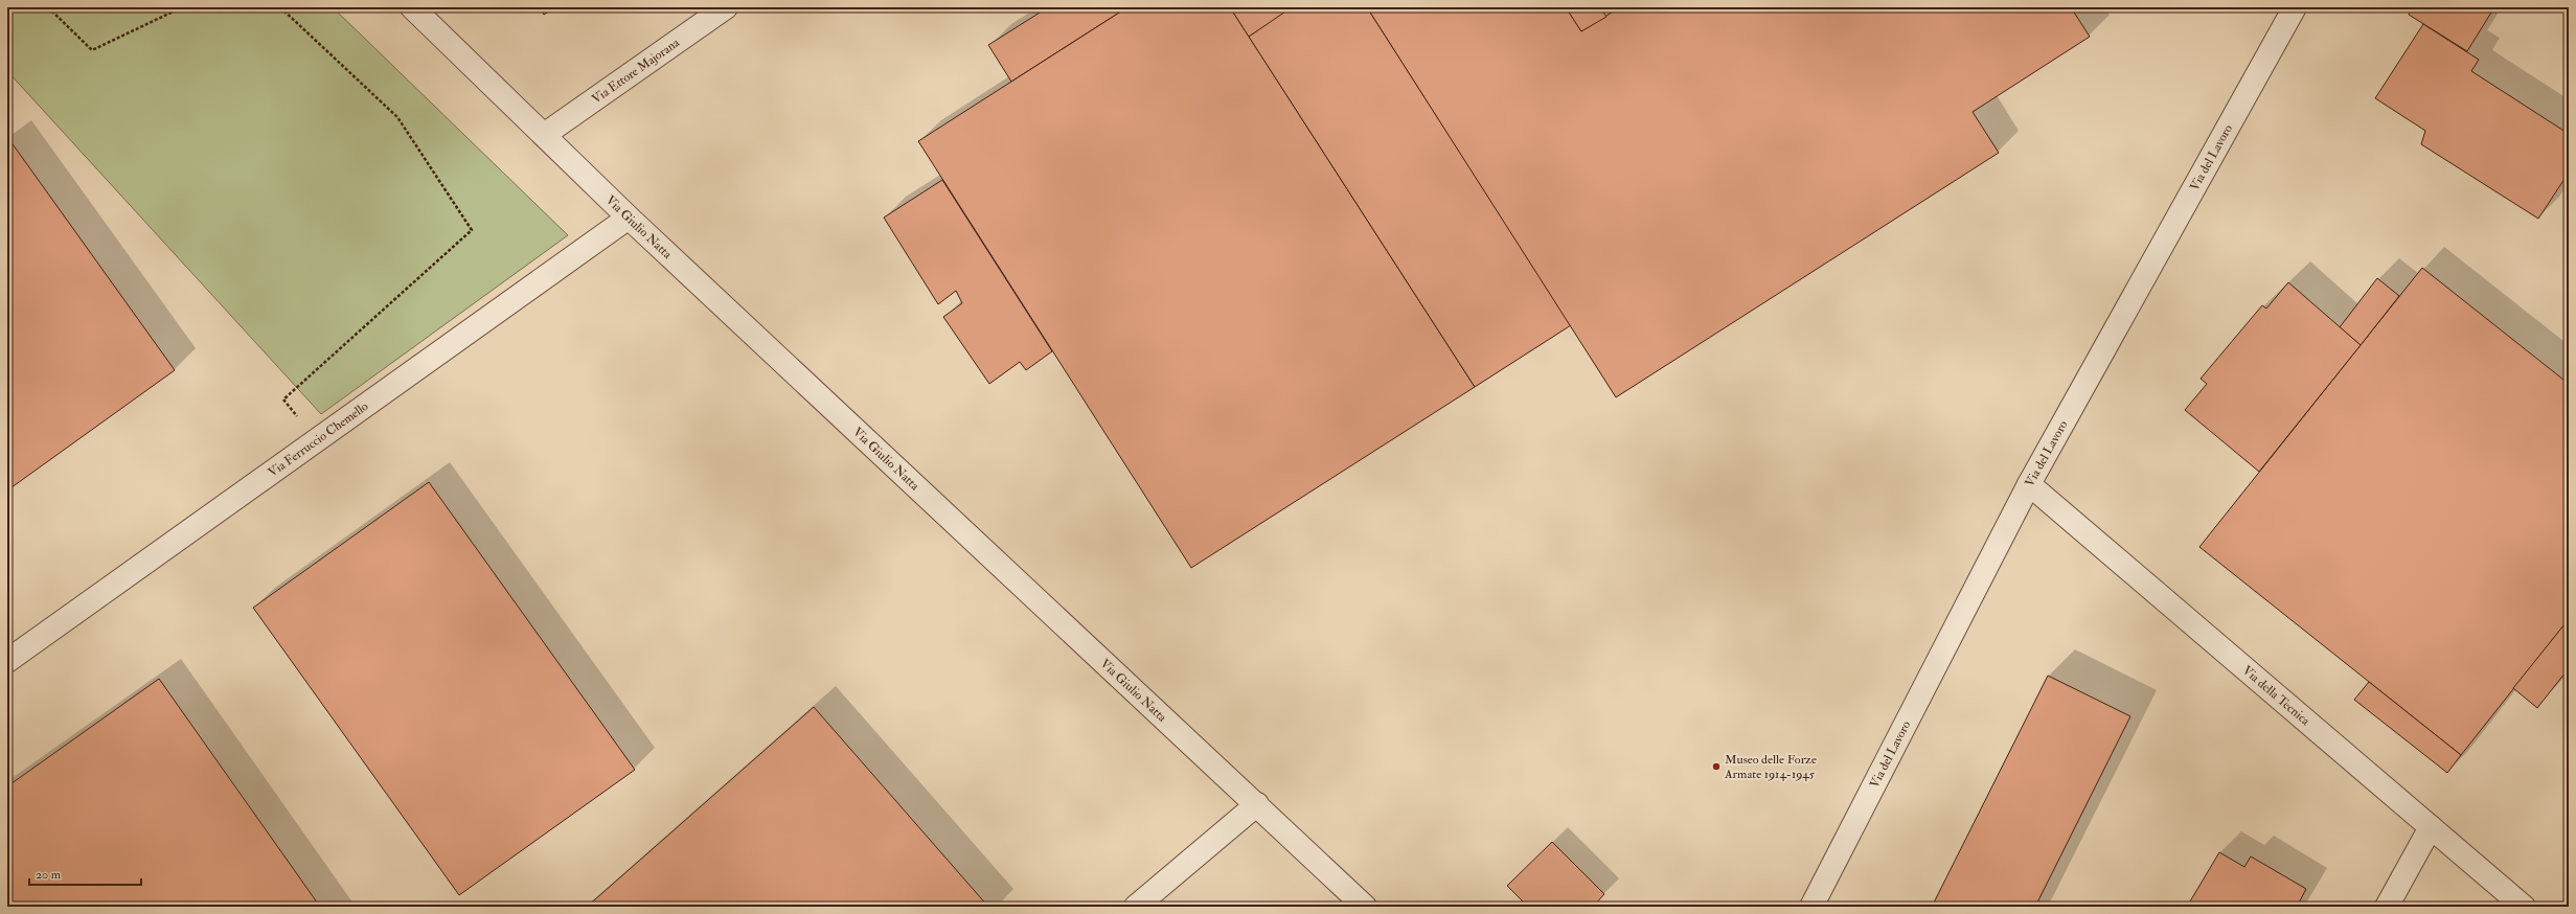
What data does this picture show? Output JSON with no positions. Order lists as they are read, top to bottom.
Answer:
{
  "streets": {
    "street": [
      "Via Ettore Majorana",
      "Via del Lavoro",
      "Via Giulio Natta",
      "Via Ferruccio Chemello",
      "Via della Tecnica"
    ]
  },
  "crossings": [
    ["Via Ettore Majorana", "Via Giulio Natta"],
    ["Via del Lavoro", "Via della Tecnica"],
    ["Via Giulio Natta", "Via Ferruccio Chemello"]
  ],
  "places": ["Museo delle Forze Armate 1914-1945"],
  "scale_bar": "20 m"
}
